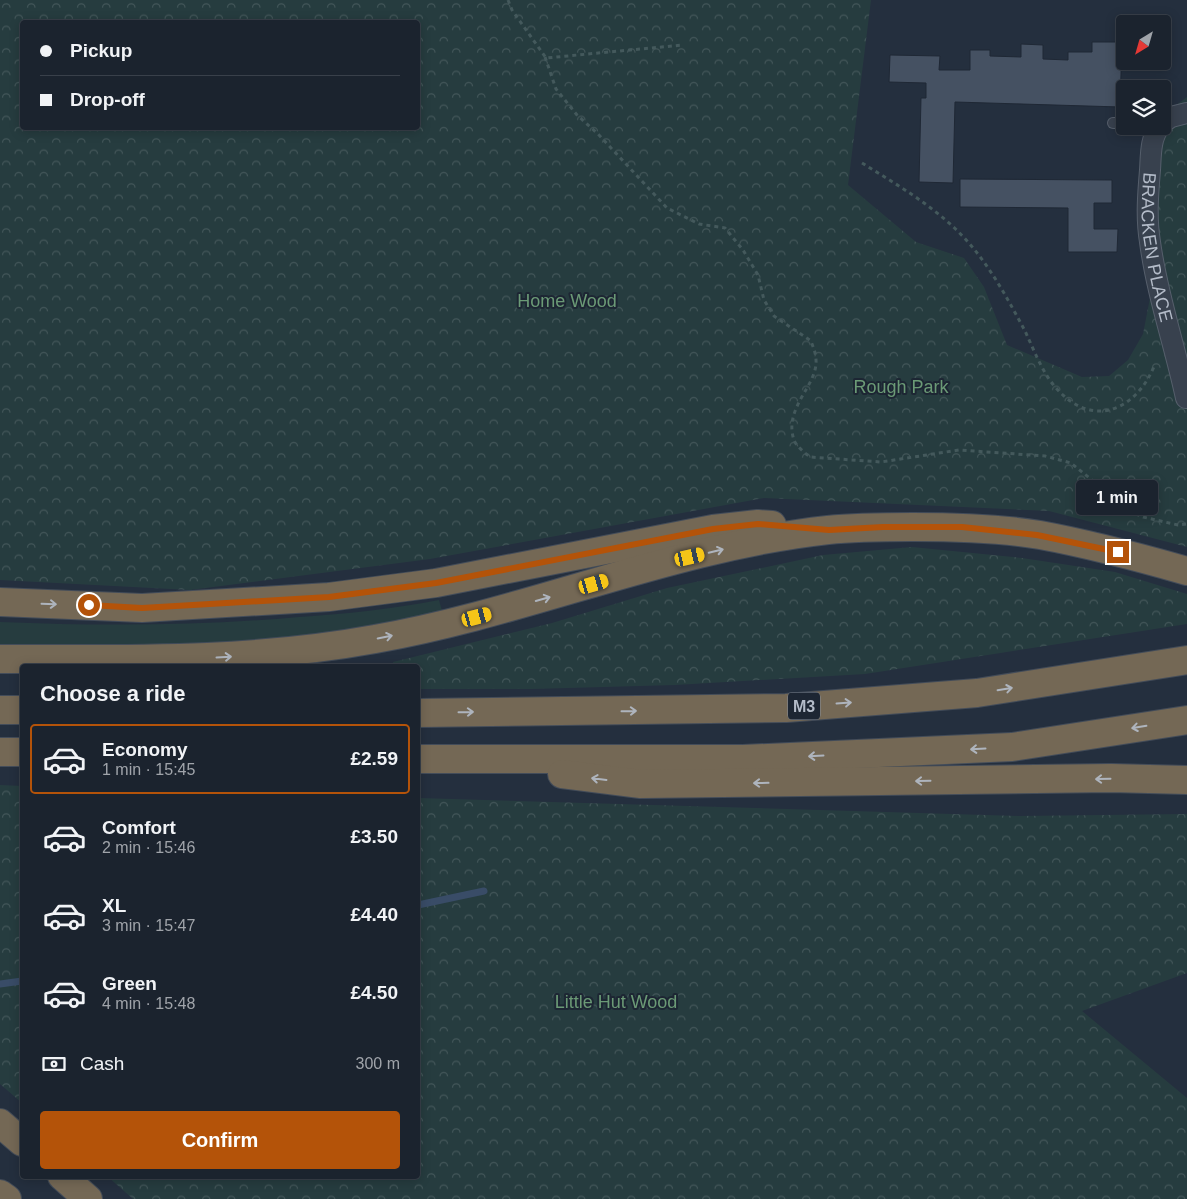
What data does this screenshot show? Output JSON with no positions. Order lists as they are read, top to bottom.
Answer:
{
  "streets": {
    "highway": ["M3"],
    "street": ["BRACKEN PLACE"]
  },
  "parks": ["Home Wood", "Rough Park", "Little Hut Wood"],
  "north": "bottom left",
  "page": {
    "banner": ["Pickup", "Drop-off"],
    "bubble": "1 min",
    "heading": "Choose a ride",
    "list": [
      {
        "name": "Economy",
        "note": "1 min · 15:45",
        "value": "£2.59"
      },
      {
        "name": "Comfort",
        "note": "2 min · 15:46",
        "value": "£3.50"
      },
      {
        "name": "XL",
        "note": "3 min · 15:47",
        "value": "£4.40"
      },
      {
        "name": "Green",
        "note": "4 min · 15:48",
        "value": "£4.50"
      }
    ],
    "pay": ["Cash", "300 m"],
    "buttons": "Confirm"
  }
}
